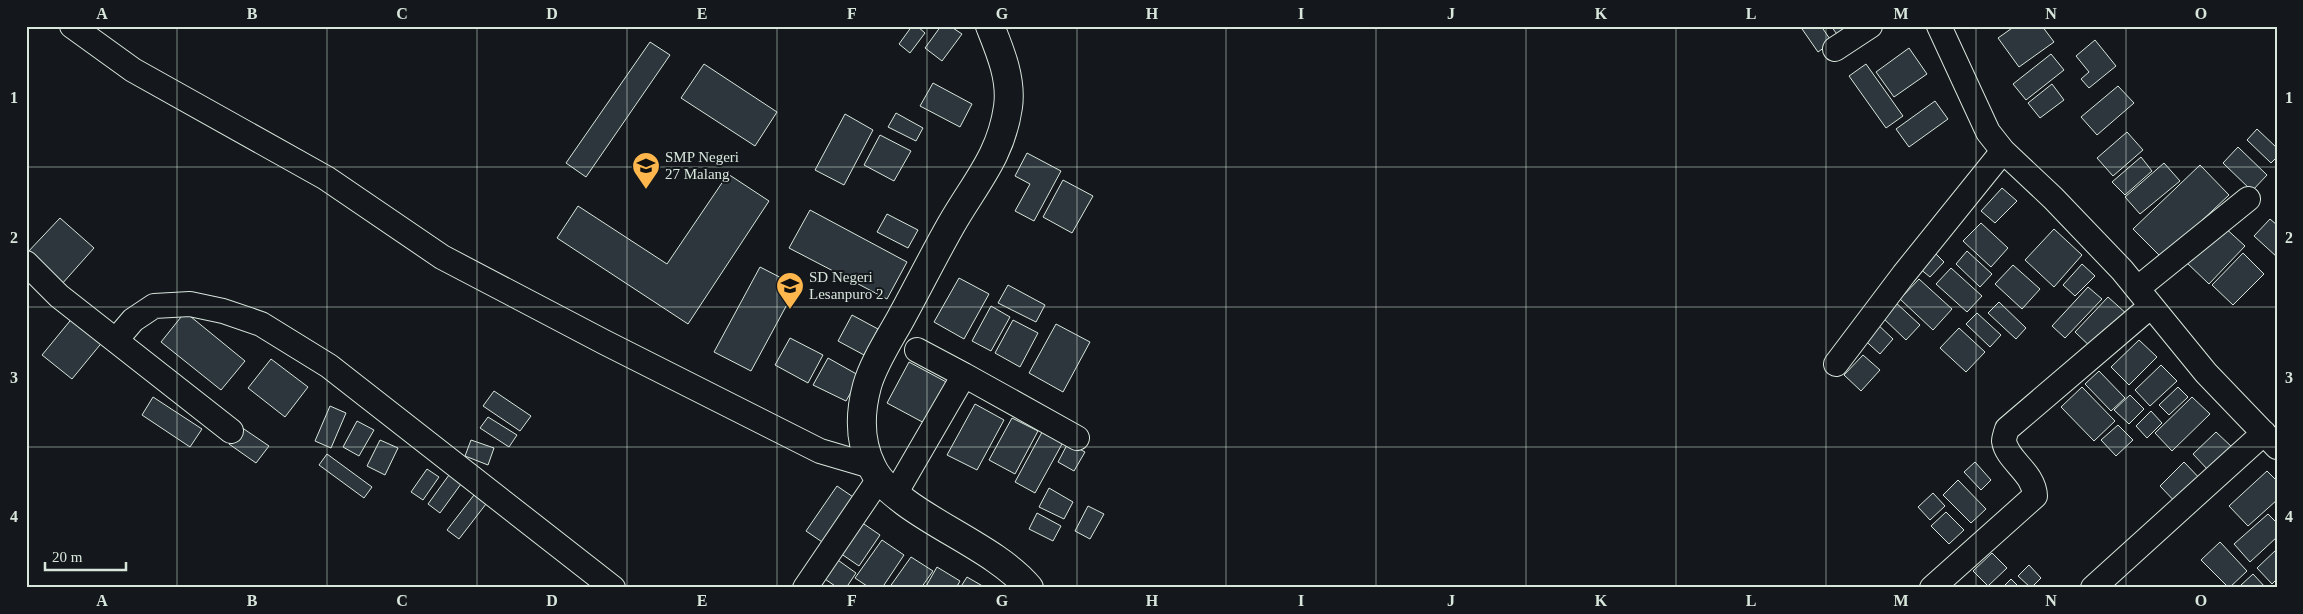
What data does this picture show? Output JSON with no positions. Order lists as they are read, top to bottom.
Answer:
{
  "places": {
    "school or university": ["SMP Negeri 27 Malang", "SD Negeri Lesanpuro 2"]
  },
  "scale_bar": "20 m",
  "grid": {
    "columns": [
      "A",
      "B",
      "C",
      "D",
      "E",
      "F",
      "G",
      "H",
      "I",
      "J",
      "K",
      "L",
      "M",
      "N",
      "O"
    ],
    "rows": [
      "1",
      "2",
      "3",
      "4"
    ]
  }
}
